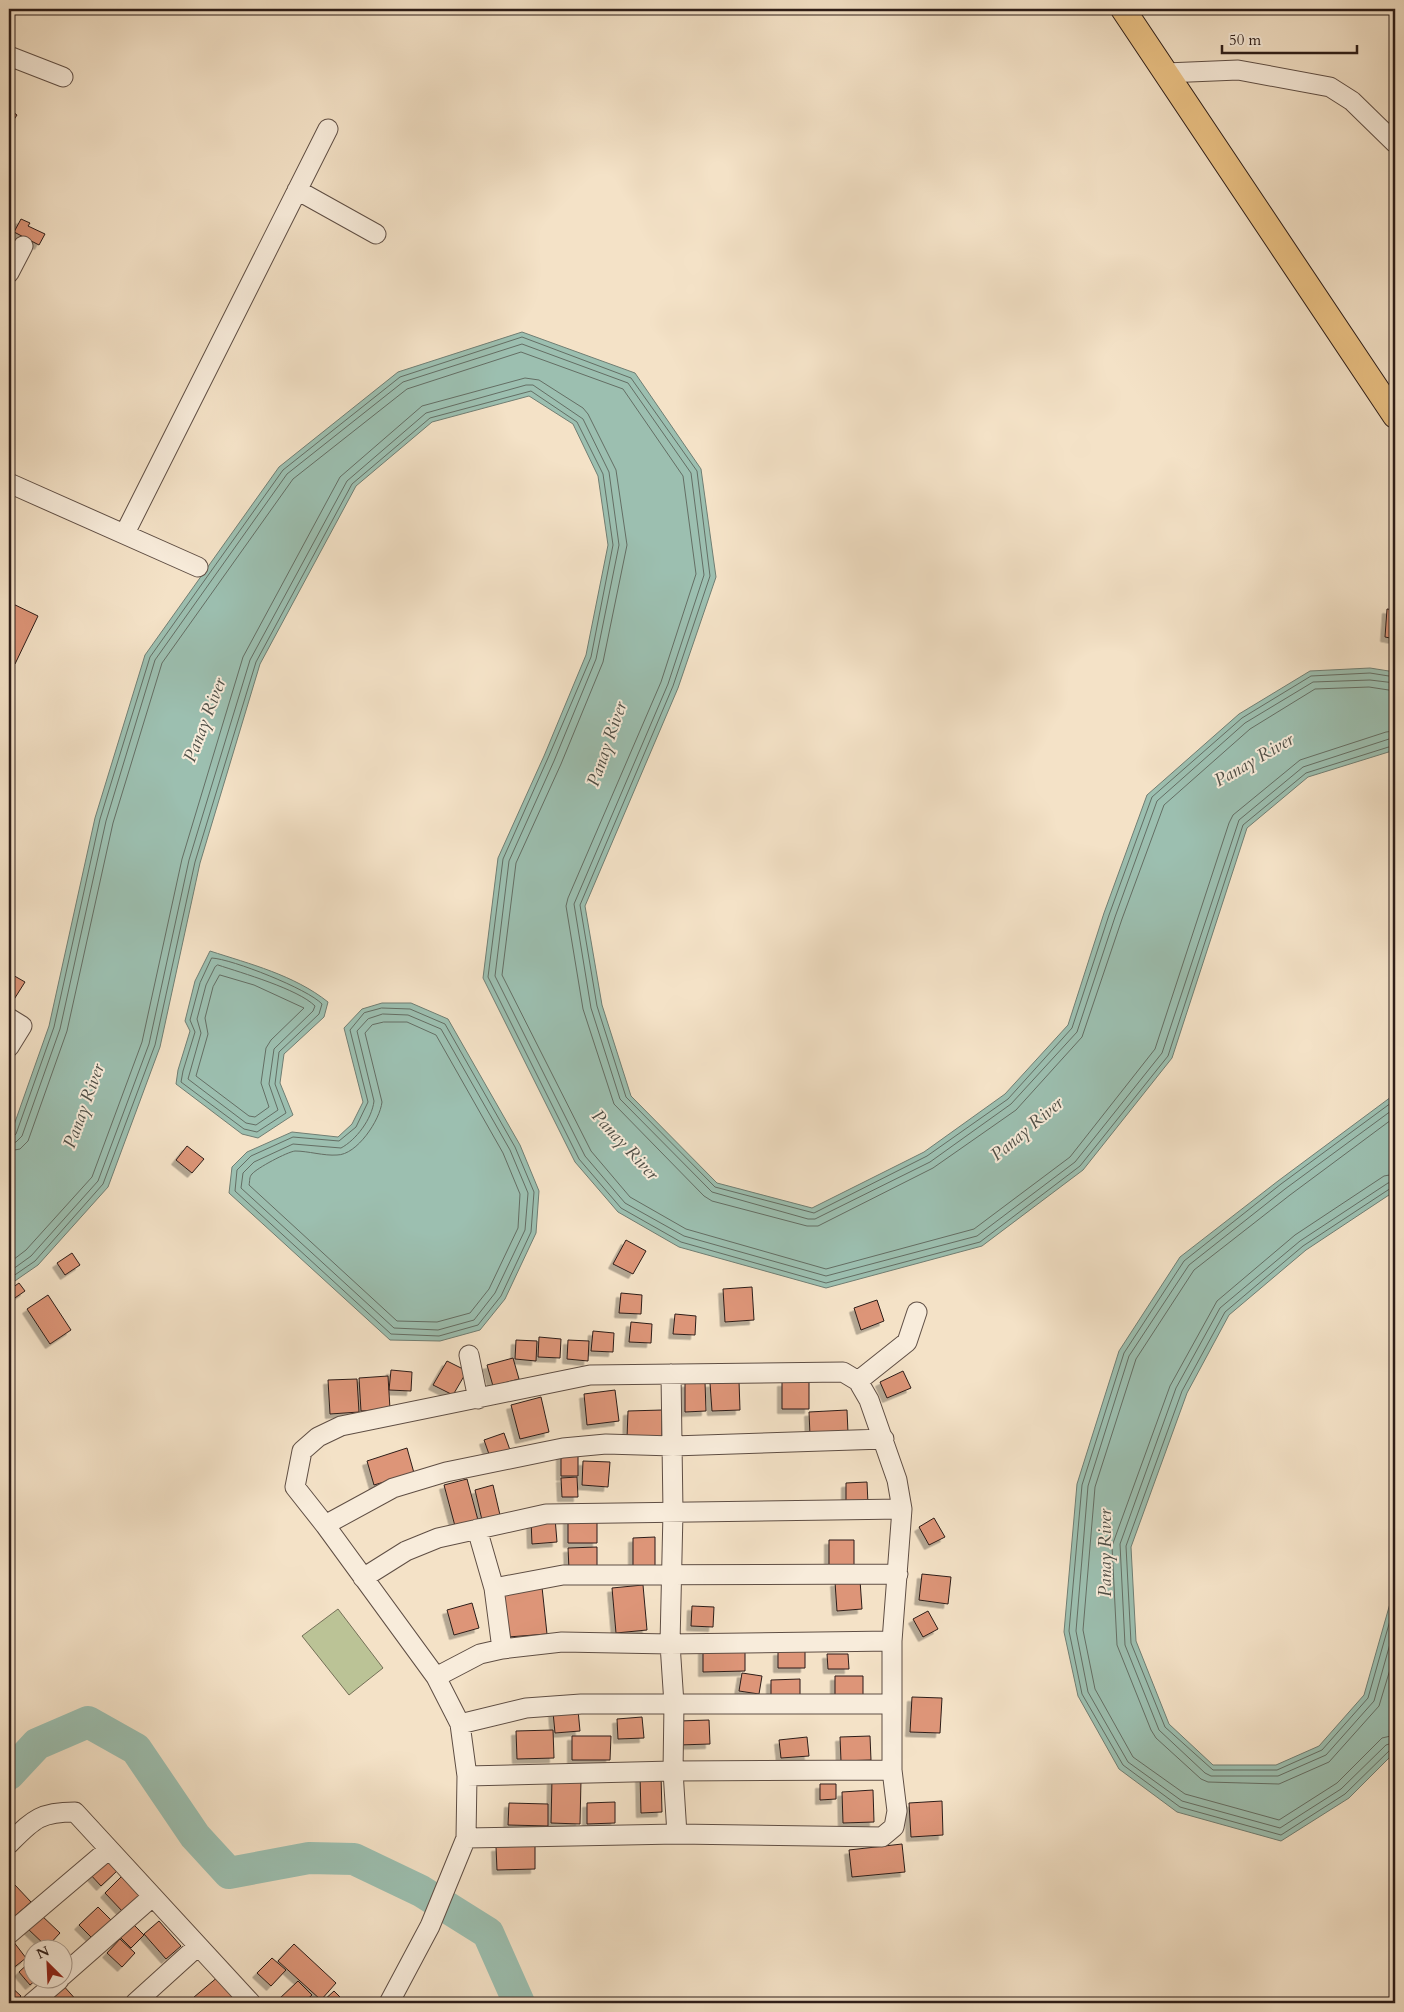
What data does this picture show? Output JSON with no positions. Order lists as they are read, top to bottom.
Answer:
{
  "water": ["Panay River"],
  "scale_bar": "50 m",
  "north": "top left"
}
